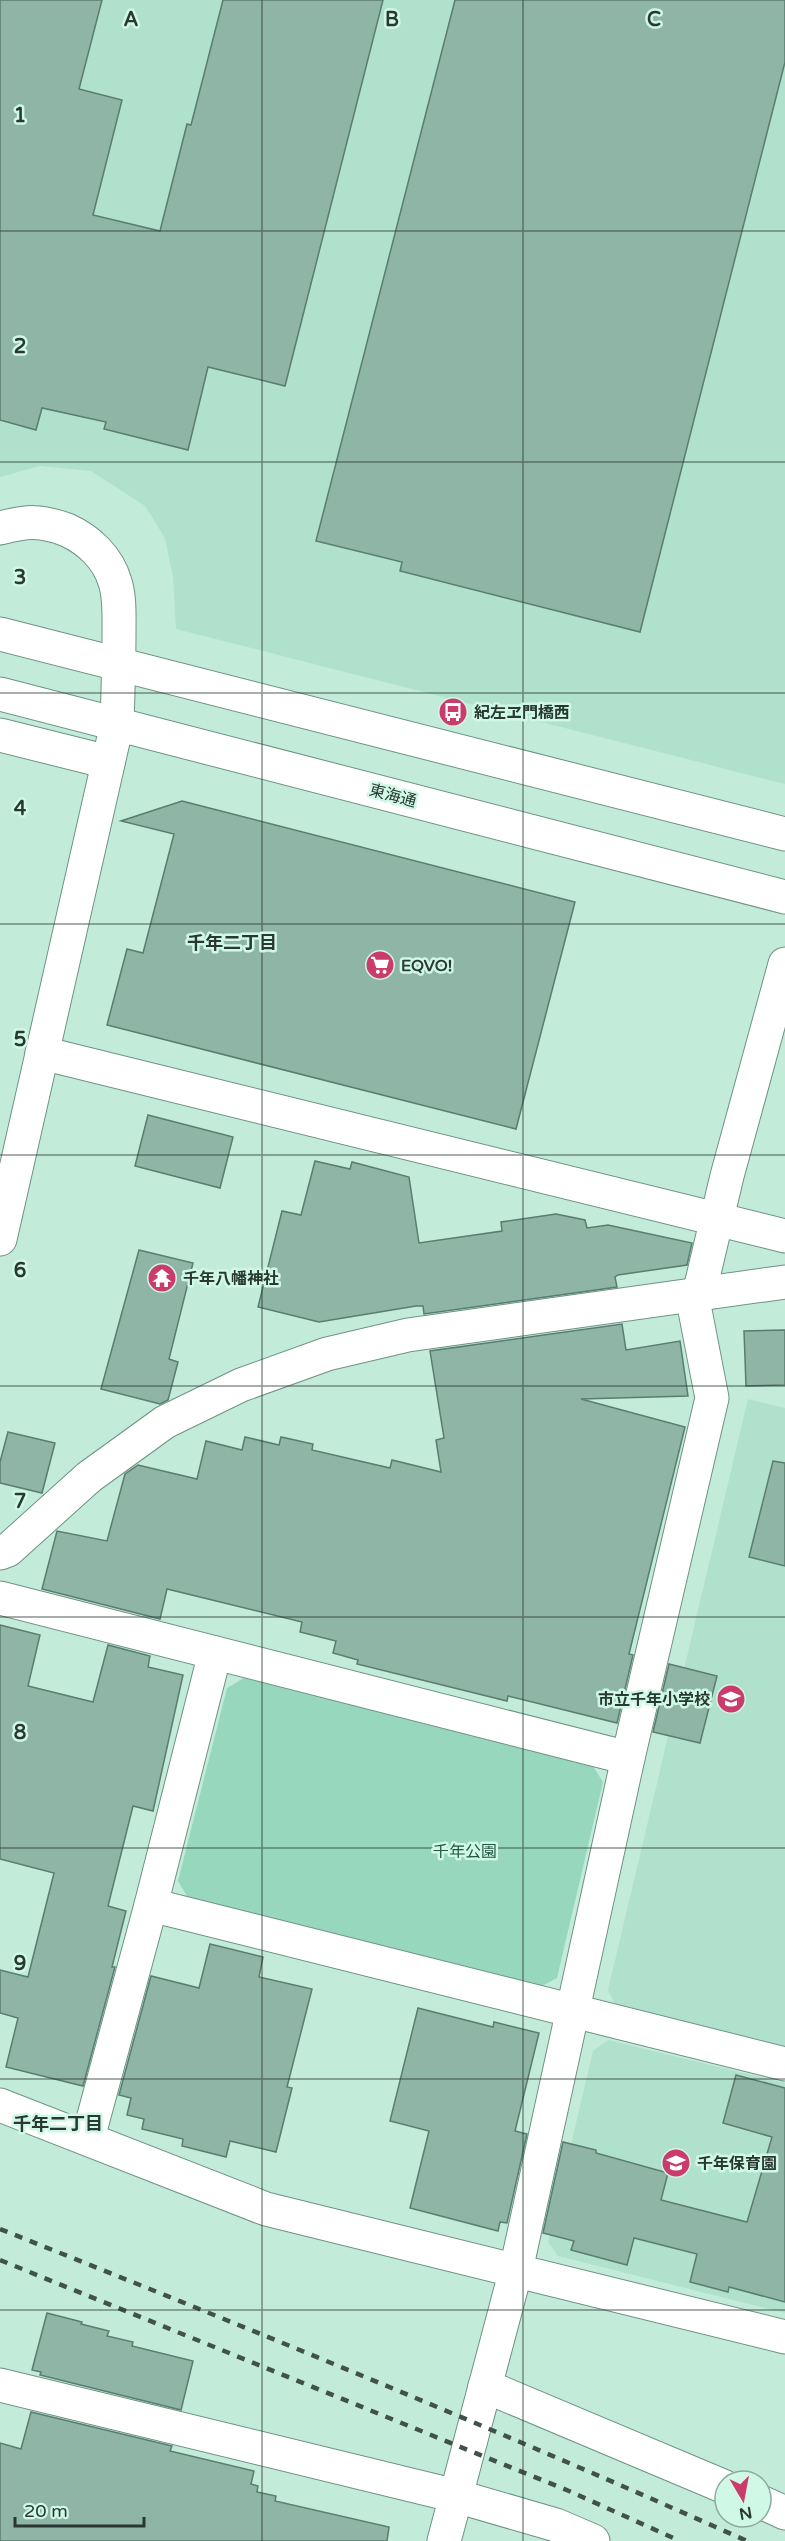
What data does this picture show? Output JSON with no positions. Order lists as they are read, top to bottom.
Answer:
{
  "streets": {
    "street": ["東海通"]
  },
  "districts": ["千年二丁目", "千年二丁目"],
  "parks": ["千年公園"],
  "places": {
    "bus stop": ["紀左ヱ門橋西"],
    "supermarket": ["EQVO!"],
    "temple": ["千年八幡神社"],
    "school or university": ["市立千年小学校", "千年保育園"]
  },
  "scale_bar": "20 m",
  "north": "bottom",
  "grid": {
    "columns": ["A", "B", "C"],
    "rows": [
      "1",
      "2",
      "3",
      "4",
      "5",
      "6",
      "7",
      "8",
      "9"
    ]
  }
}
